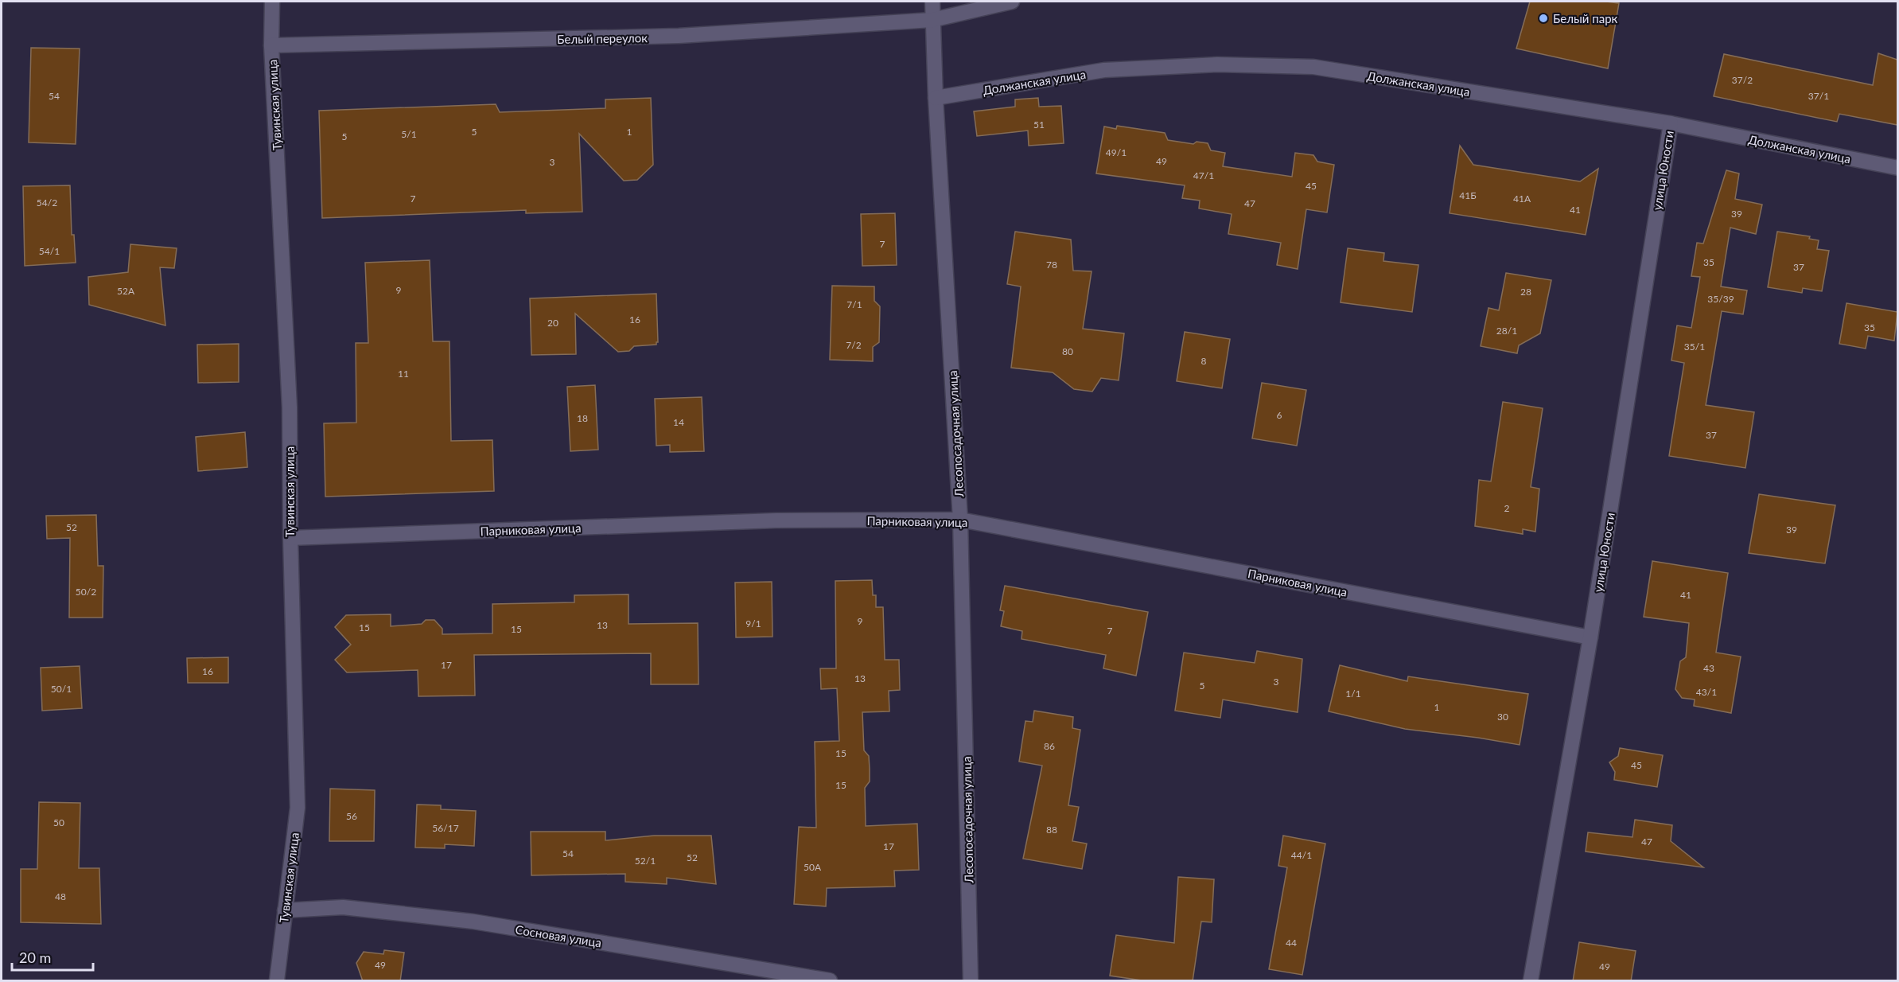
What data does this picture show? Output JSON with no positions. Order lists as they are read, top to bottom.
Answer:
{
  "streets": {
    "street": [
      "Белый переулок",
      "Должанская улица",
      "Тувинская улица",
      "улица Юности",
      "Лесопосадочная улица",
      "Парниковая улица",
      "Сосновая улица"
    ]
  },
  "crossings": [
    ["Белый переулок", "Тувинская улица"],
    ["Белый переулок", "Лесопосадочная улица"],
    ["Должанская улица", "улица Юности"],
    ["Должанская улица", "Лесопосадочная улица"],
    ["Тувинская улица", "Парниковая улица"],
    ["Тувинская улица", "Сосновая улица"],
    ["улица Юности", "Парниковая улица"],
    ["Лесопосадочная улица", "Парниковая улица"]
  ],
  "places": ["Белый парк"],
  "house_numbers": [
    "37/2",
    "54",
    "37/1",
    "51",
    "5",
    "1",
    "5/1",
    "5",
    "49/1",
    "49",
    "3",
    "47/1",
    "45",
    "41Б",
    "7",
    "41А",
    "54/2",
    "47",
    "41",
    "39",
    "7",
    "54/1",
    "35",
    "78",
    "37",
    "9",
    "52А",
    "28",
    "35/39",
    "7/1",
    "16",
    "20",
    "35",
    "28/1",
    "7/2",
    "35/1",
    "80",
    "8",
    "11",
    "6",
    "18",
    "14",
    "37",
    "2",
    "52",
    "39",
    "50/2",
    "41",
    "9",
    "9/1",
    "13",
    "15",
    "15",
    "7",
    "17",
    "43",
    "16",
    "13",
    "3",
    "5",
    "50/1",
    "43/1",
    "1/1",
    "1",
    "30",
    "86",
    "15",
    "45",
    "15",
    "56",
    "50",
    "56/17",
    "88",
    "47",
    "17",
    "54",
    "44/1",
    "52",
    "52/1",
    "50А",
    "48",
    "44",
    "49",
    "49"
  ],
  "scale_bar": "20 m"
}
